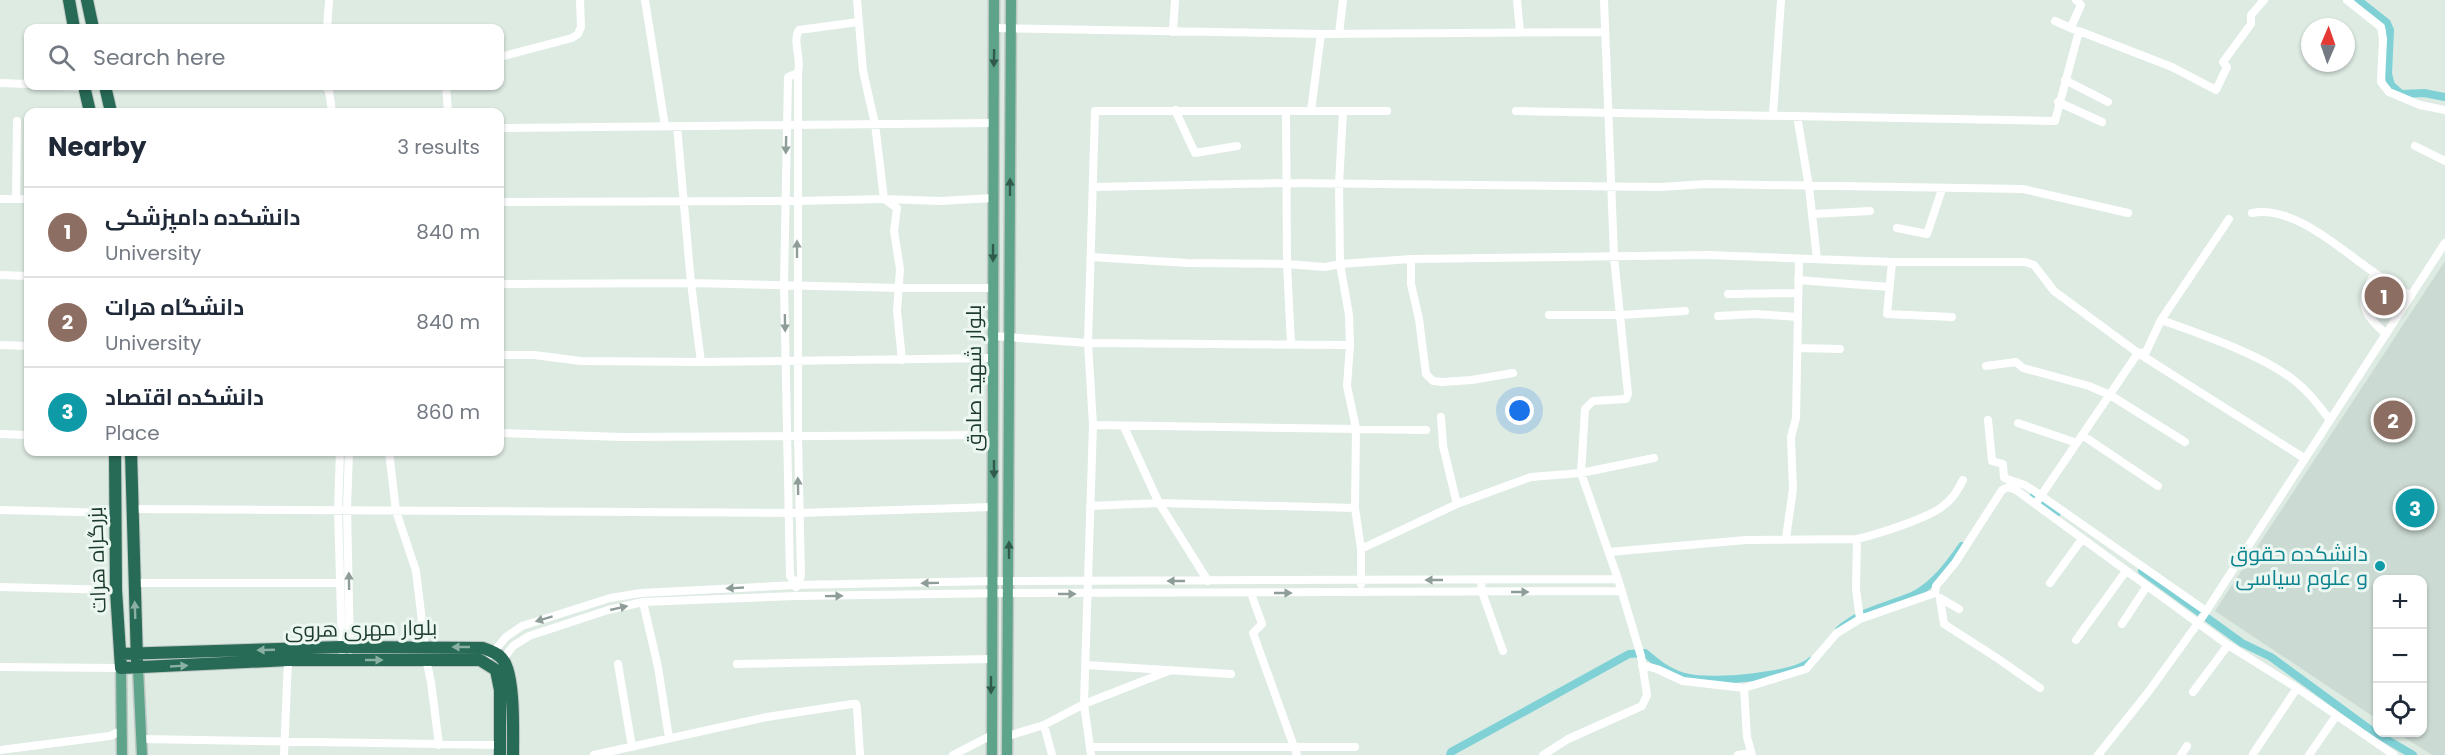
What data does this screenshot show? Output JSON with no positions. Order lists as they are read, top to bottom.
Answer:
{
  "streets": {
    "highway": ["بزرگراه هرات", "بلوار مهری هروی"],
    "main road": ["بلوار شهید صادق"]
  },
  "crossings": [
    ["بزرگراه هرات", "بلوار مهری هروی"]
  ],
  "places": ["دانشکده حقوق و علوم سیاسی"],
  "north": "top",
  "page": {
    "search": "Search here",
    "heading": ["Nearby", "3 results"],
    "list": [
      {
        "mark": "1",
        "name": "دانشکده دامپزشکی",
        "note": "University",
        "value": "840 m"
      },
      {
        "mark": "2",
        "name": "دانشگاه هرات",
        "note": "University",
        "value": "840 m"
      },
      {
        "mark": "3",
        "name": "دانشکده اقتصاد",
        "note": "Place",
        "value": "860 m"
      }
    ],
    "pins": ["1", "2", "3"],
    "map_buttons": ["+", "−"]
  }
}
